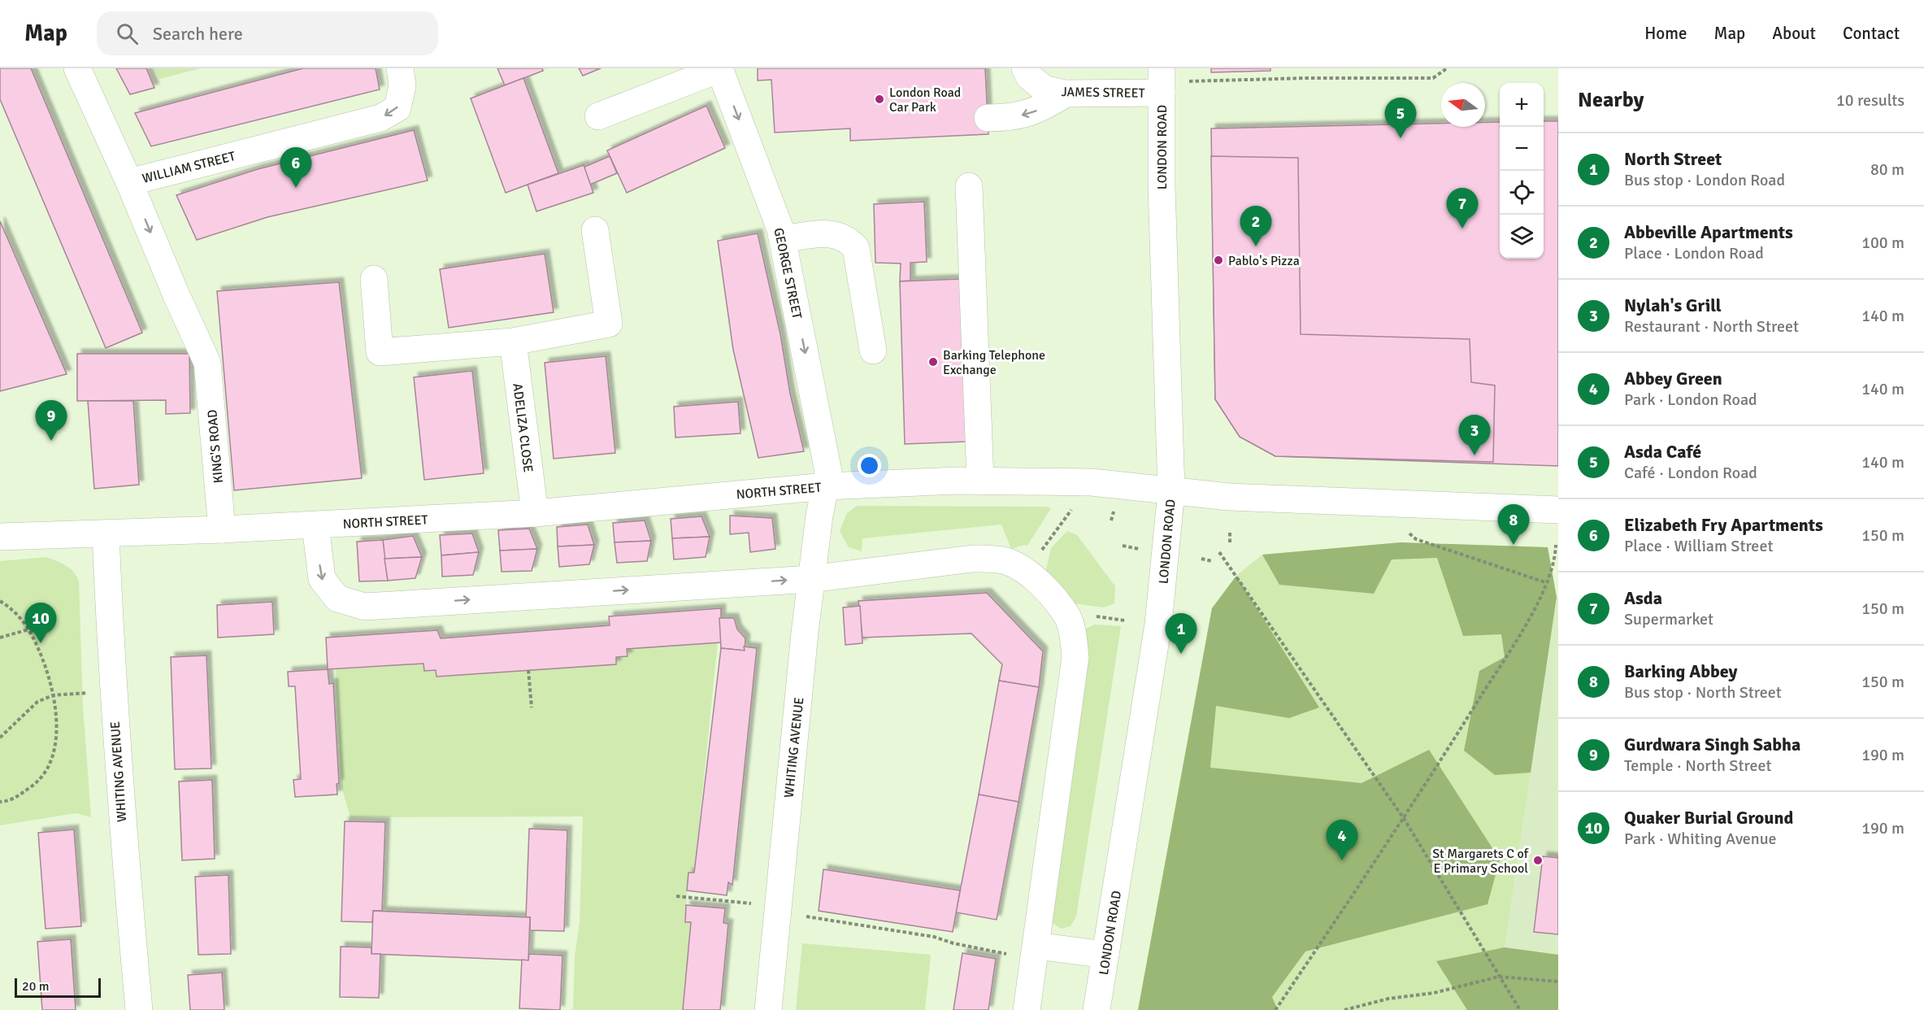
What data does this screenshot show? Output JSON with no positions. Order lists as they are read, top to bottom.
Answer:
{
  "streets": {
    "street": [
      "JAMES STREET",
      "LONDON ROAD",
      "WILLIAM STREET",
      "GEORGE STREET",
      "ADELIZA CLOSE",
      "KING'S ROAD",
      "NORTH STREET",
      "WHITING AVENUE"
    ]
  },
  "crossings": [
    ["JAMES STREET", "LONDON ROAD"],
    ["LONDON ROAD", "NORTH STREET"],
    ["WILLIAM STREET", "KING'S ROAD"],
    ["GEORGE STREET", "NORTH STREET"],
    ["GEORGE STREET", "WHITING AVENUE"],
    ["ADELIZA CLOSE", "NORTH STREET"],
    ["KING'S ROAD", "NORTH STREET"],
    ["NORTH STREET", "WHITING AVENUE"]
  ],
  "places": [
    "London Road Car Park",
    "Pablo's Pizza",
    "Barking Telephone Exchange",
    "St Margarets C of E Primary School"
  ],
  "scale_bar": "20 m",
  "north": "left",
  "page": {
    "header": "Map",
    "search": "Search here",
    "nav": [
      "Home",
      "Map",
      "About",
      "Contact"
    ],
    "heading": ["Nearby", "10 results"],
    "map_buttons": ["+", "−"],
    "pins": [
      "5",
      "6",
      "7",
      "2",
      "9",
      "3",
      "8",
      "10",
      "1",
      "4"
    ],
    "list": [
      {
        "mark": "1",
        "name": "North Street",
        "note": "Bus stop · London Road",
        "value": "80 m"
      },
      {
        "mark": "2",
        "name": "Abbeville Apartments",
        "note": "Place · London Road",
        "value": "100 m"
      },
      {
        "mark": "3",
        "name": "Nylah's Grill",
        "note": "Restaurant · North Street",
        "value": "140 m"
      },
      {
        "mark": "4",
        "name": "Abbey Green",
        "note": "Park · London Road",
        "value": "140 m"
      },
      {
        "mark": "5",
        "name": "Asda Café",
        "note": "Café · London Road",
        "value": "140 m"
      },
      {
        "mark": "6",
        "name": "Elizabeth Fry Apartments",
        "note": "Place · William Street",
        "value": "150 m"
      },
      {
        "mark": "7",
        "name": "Asda",
        "note": "Supermarket",
        "value": "150 m"
      },
      {
        "mark": "8",
        "name": "Barking Abbey",
        "note": "Bus stop · North Street",
        "value": "150 m"
      },
      {
        "mark": "9",
        "name": "Gurdwara Singh Sabha",
        "note": "Temple · North Street",
        "value": "190 m"
      },
      {
        "mark": "10",
        "name": "Quaker Burial Ground",
        "note": "Park · Whiting Avenue",
        "value": "190 m"
      }
    ],
    "scale": "20 m"
  }
}
